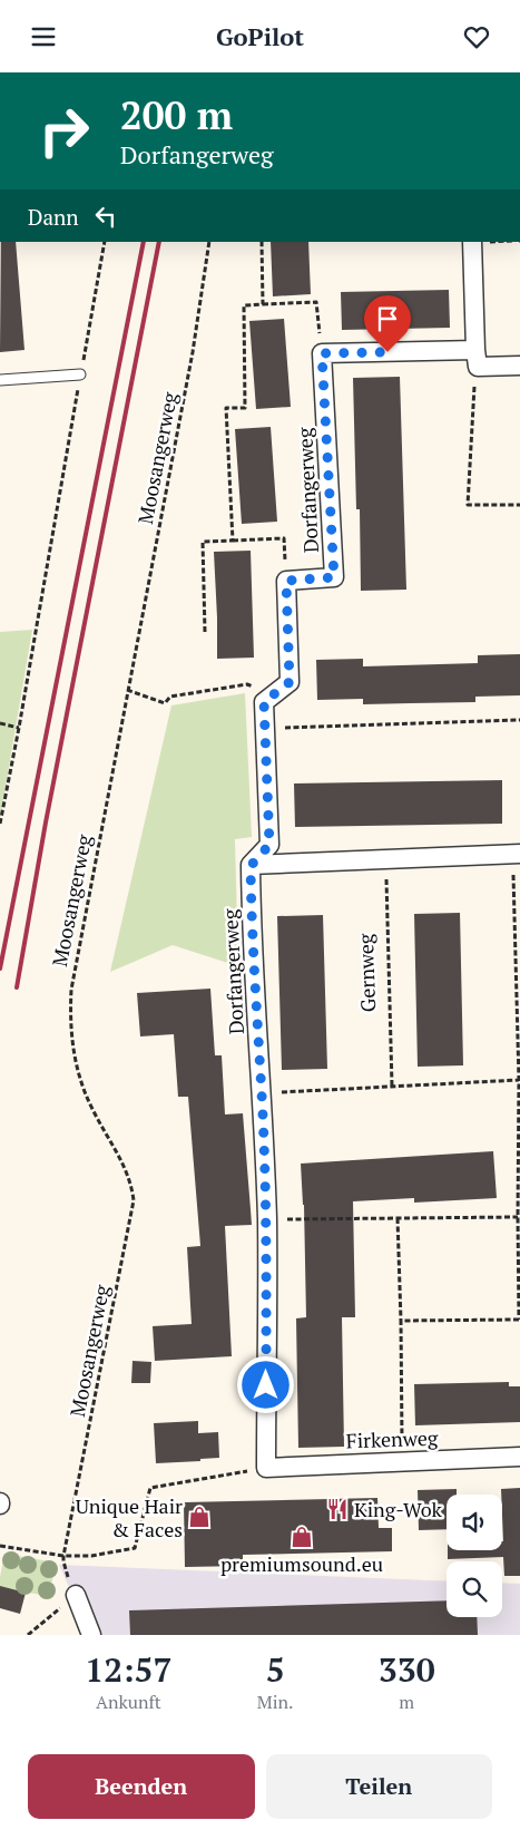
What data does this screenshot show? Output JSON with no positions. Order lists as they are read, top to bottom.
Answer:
{
  "streets": {
    "street": ["Dorfangerweg", "Firkenweg"],
    "path": ["Moosangerweg", "Gernweg"]
  },
  "crossings": [
    ["Dorfangerweg", "Firkenweg"]
  ],
  "places": {
    "restaurant": ["King-Wok"],
    "shop": ["Unique Hair & Faces", "premiumsound.eu"]
  },
  "page": {
    "header": "GoPilot",
    "turn": ["200 m", "Dorfangerweg"],
    "then": "Dann",
    "eta": [
      "12:57",
      "Ankunft",
      "5",
      "Min.",
      "330",
      "m"
    ],
    "buttons": ["Beenden", "Teilen"]
  }
}
